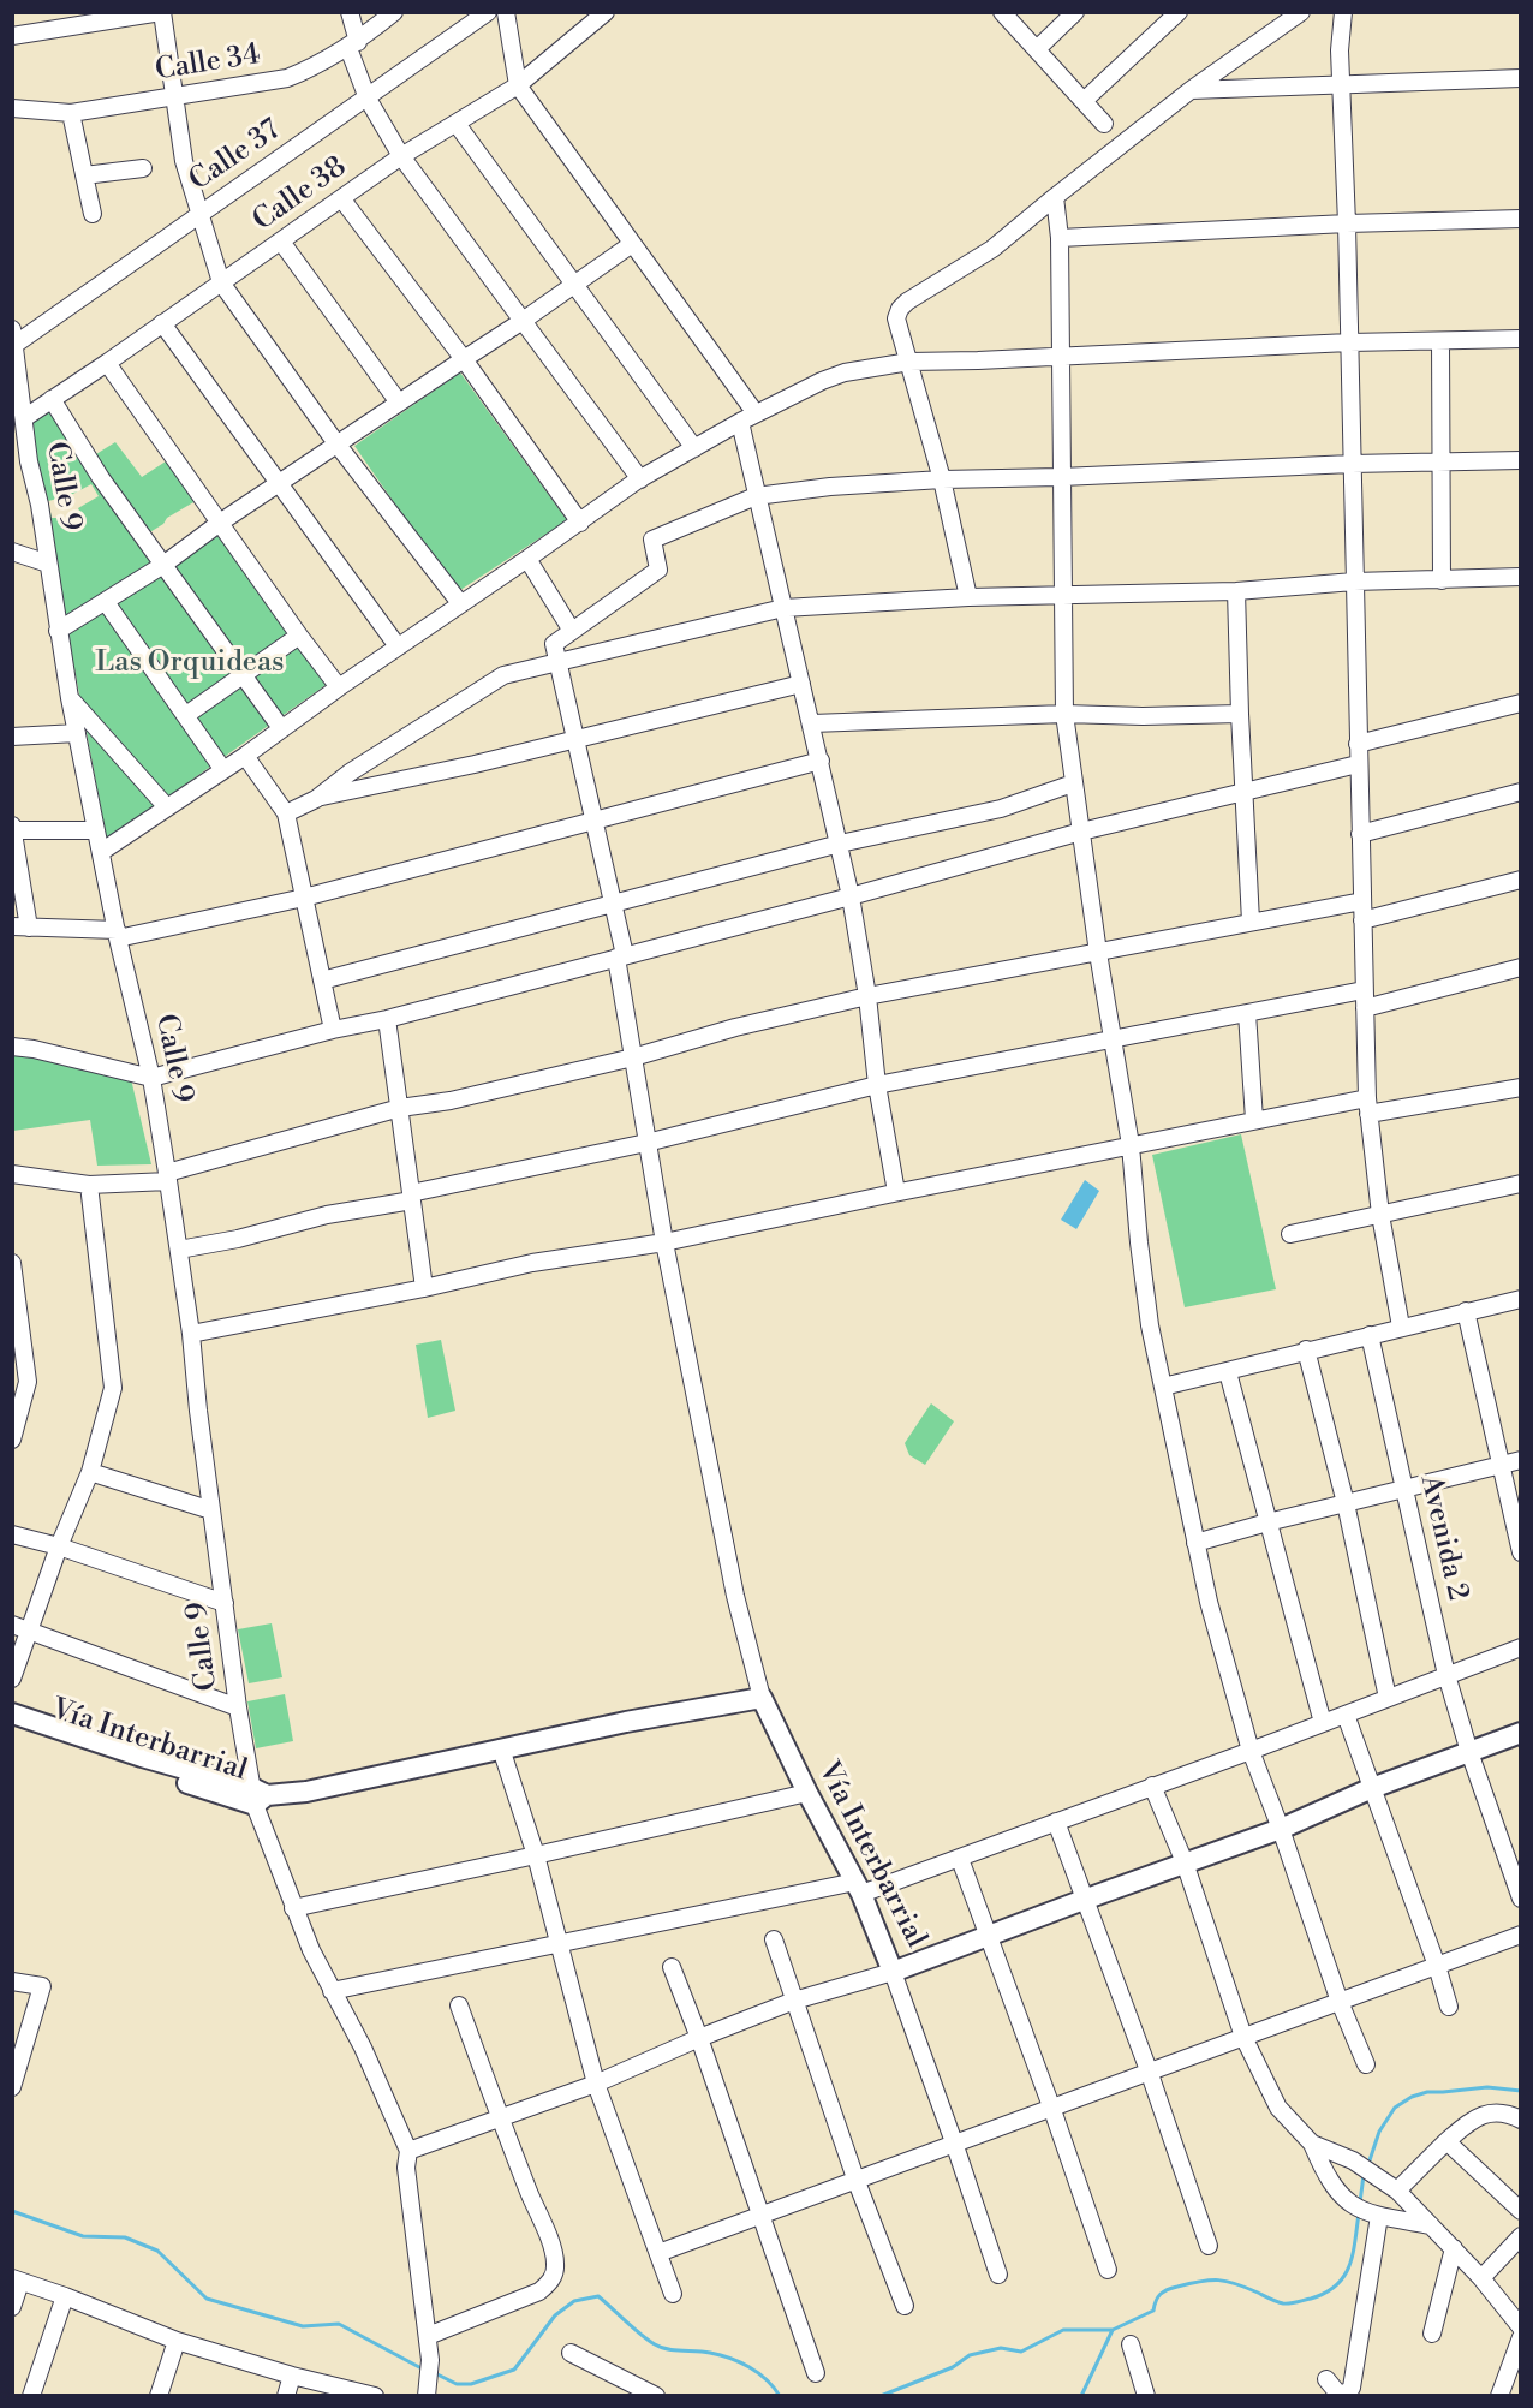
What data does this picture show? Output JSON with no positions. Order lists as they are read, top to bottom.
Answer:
{
  "streets": {
    "main road": ["Vía Interbarrial"],
    "street": [
      "Calle 34",
      "Calle 37",
      "Calle 38",
      "Calle 9",
      "Avenida 2"
    ]
  },
  "crossings": [
    ["Calle 37", "Calle 9"],
    ["Calle 38", "Calle 9"],
    ["Calle 9", "Vía Interbarrial"],
    ["Avenida 2", "Vía Interbarrial"]
  ],
  "parks": ["Las Orquideas"]
}
